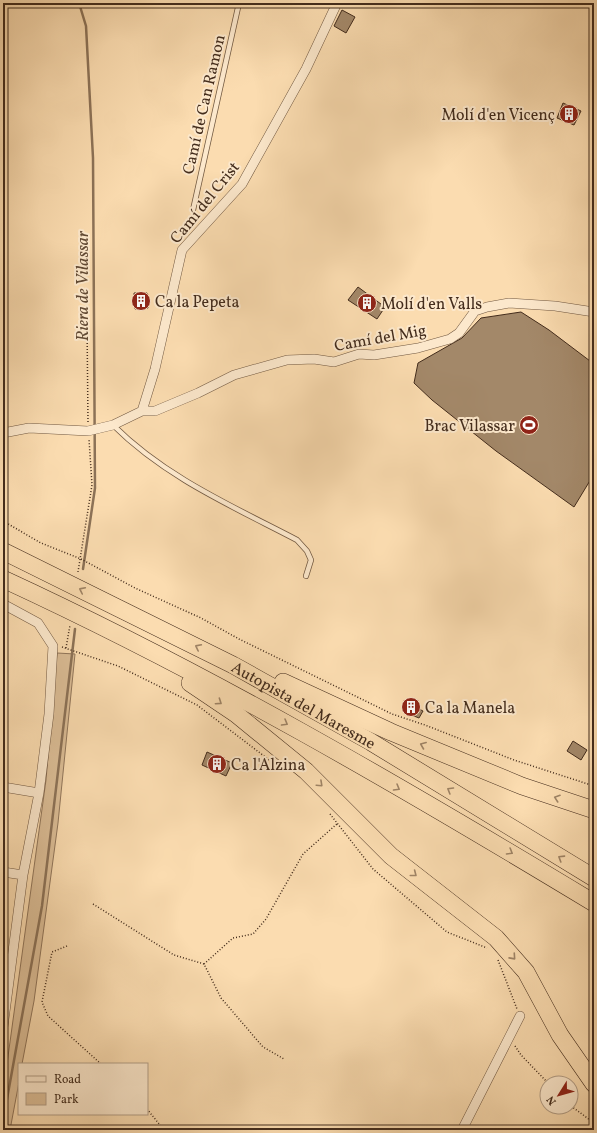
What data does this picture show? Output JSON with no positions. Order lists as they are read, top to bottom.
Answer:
{
  "streets": {
    "highway": ["Autopista del Maresme"],
    "street": ["Camí del Crist", "Camí del Mig"],
    "lane": ["Camí de Can Ramon"]
  },
  "crossings": [
    ["Camí del Crist", "Camí del Mig"]
  ],
  "water": ["Riera de Vilassar"],
  "places": {
    "building": [
      "Molí d'en Vicenç",
      "Ca la Pepeta",
      "Molí d'en Valls",
      "Ca la Manela",
      "Ca l'Alzina"
    ],
    "sports": ["Brac Vilassar"]
  },
  "legend": ["Road", "Park"],
  "north": "bottom left"
}
